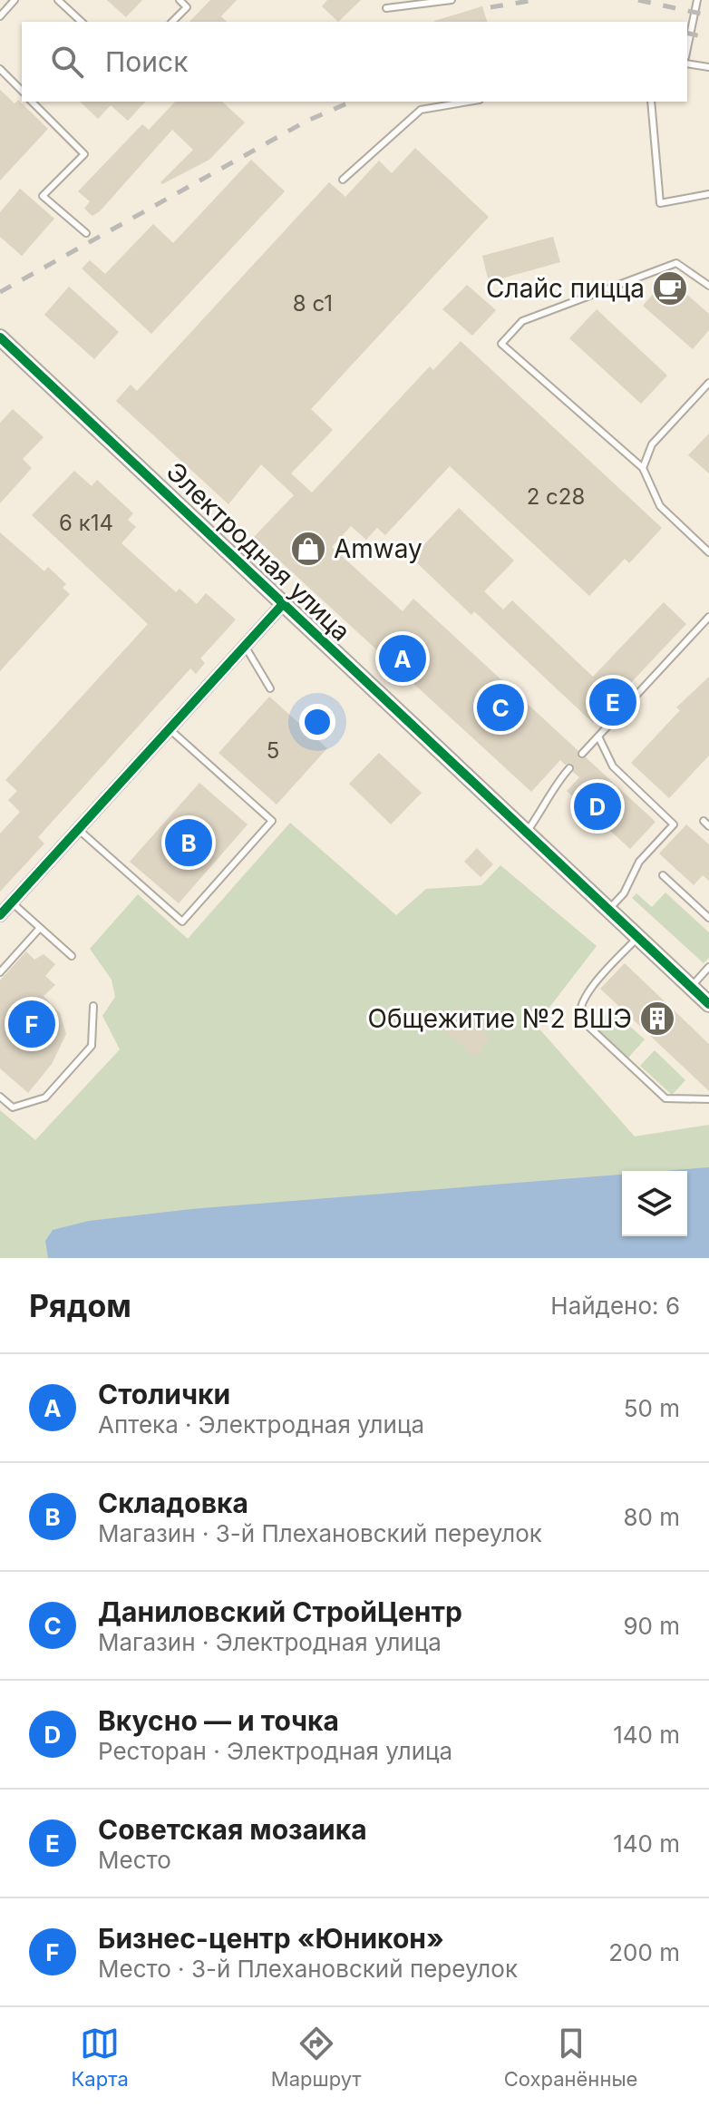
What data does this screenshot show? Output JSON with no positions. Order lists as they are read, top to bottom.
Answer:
{
  "streets": {
    "street": ["Электродная улица"]
  },
  "places": {
    "cafe": ["Слайс пицца"],
    "shop": ["Amway"],
    "building": ["Общежитие №2 ВШЭ"]
  },
  "house_numbers": [
    "8 с1",
    "2 с28",
    "6 к14",
    "5"
  ],
  "page": {
    "search": "Поиск",
    "pins": [
      "A",
      "E",
      "C",
      "D",
      "B",
      "F"
    ],
    "heading": ["Рядом", "Найдено: 6"],
    "list": [
      {
        "mark": "A",
        "name": "Столички",
        "note": "Аптека · Электродная улица",
        "value": "50 m"
      },
      {
        "mark": "B",
        "name": "Складовка",
        "note": "Магазин · 3-й Плехановский переулок",
        "value": "80 m"
      },
      {
        "mark": "C",
        "name": "Даниловский СтройЦентр",
        "note": "Магазин · Электродная улица",
        "value": "90 m"
      },
      {
        "mark": "D",
        "name": "Вкусно — и точка",
        "note": "Ресторан · Электродная улица",
        "value": "140 m"
      },
      {
        "mark": "E",
        "name": "Советская мозаика",
        "note": "Место",
        "value": "140 m"
      },
      {
        "mark": "F",
        "name": "Бизнес-центр «Юникон»",
        "note": "Место · 3-й Плехановский переулок",
        "value": "200 m"
      }
    ],
    "nav": ["Карта", "Маршрут", "Сохранённые"]
  }
}
